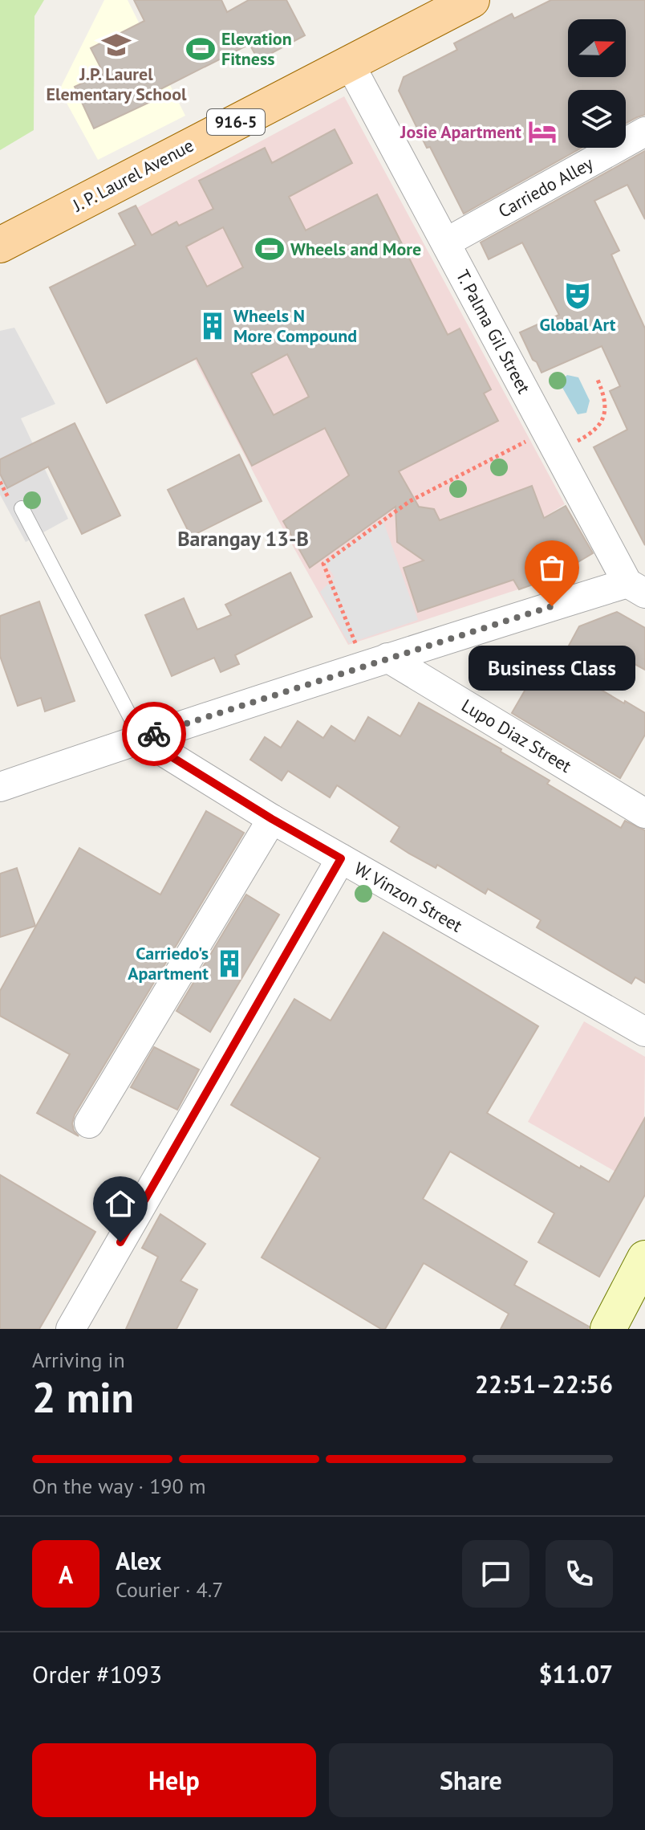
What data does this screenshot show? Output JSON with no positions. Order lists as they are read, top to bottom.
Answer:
{
  "streets": {
    "main road": ["916-5", "J. P. Laurel Avenue"],
    "street": [
      "Carriedo Alley",
      "T. Palma Gil Street",
      "Lupo Diaz Street",
      "W. Vinzon Street"
    ]
  },
  "crossings": [
    ["J. P. Laurel Avenue", "T. Palma Gil Street"],
    ["Carriedo Alley", "T. Palma Gil Street"]
  ],
  "districts": ["Barangay 13-B"],
  "places": {
    "school or university": ["J.P. Laurel Elementary School"],
    "sports": ["Elevation Fitness", "Wheels and More"],
    "hotel": ["Josie Apartment"],
    "theatre": ["Global Art"],
    "building": ["Wheels N More Compound", "Carriedo's Apartment"],
    "other": ["Business Class"]
  },
  "north": "right",
  "page": {
    "bubble": "Business Class",
    "heading": ["2 min", "Arriving in", "22:51–22:56"],
    "panel": [
      "Alex",
      "Courier · 4.7",
      "Order #1093",
      "$11.07"
    ],
    "bar": "On the way · 190 m",
    "round": "A",
    "buttons": ["Help", "Share"]
  }
}
